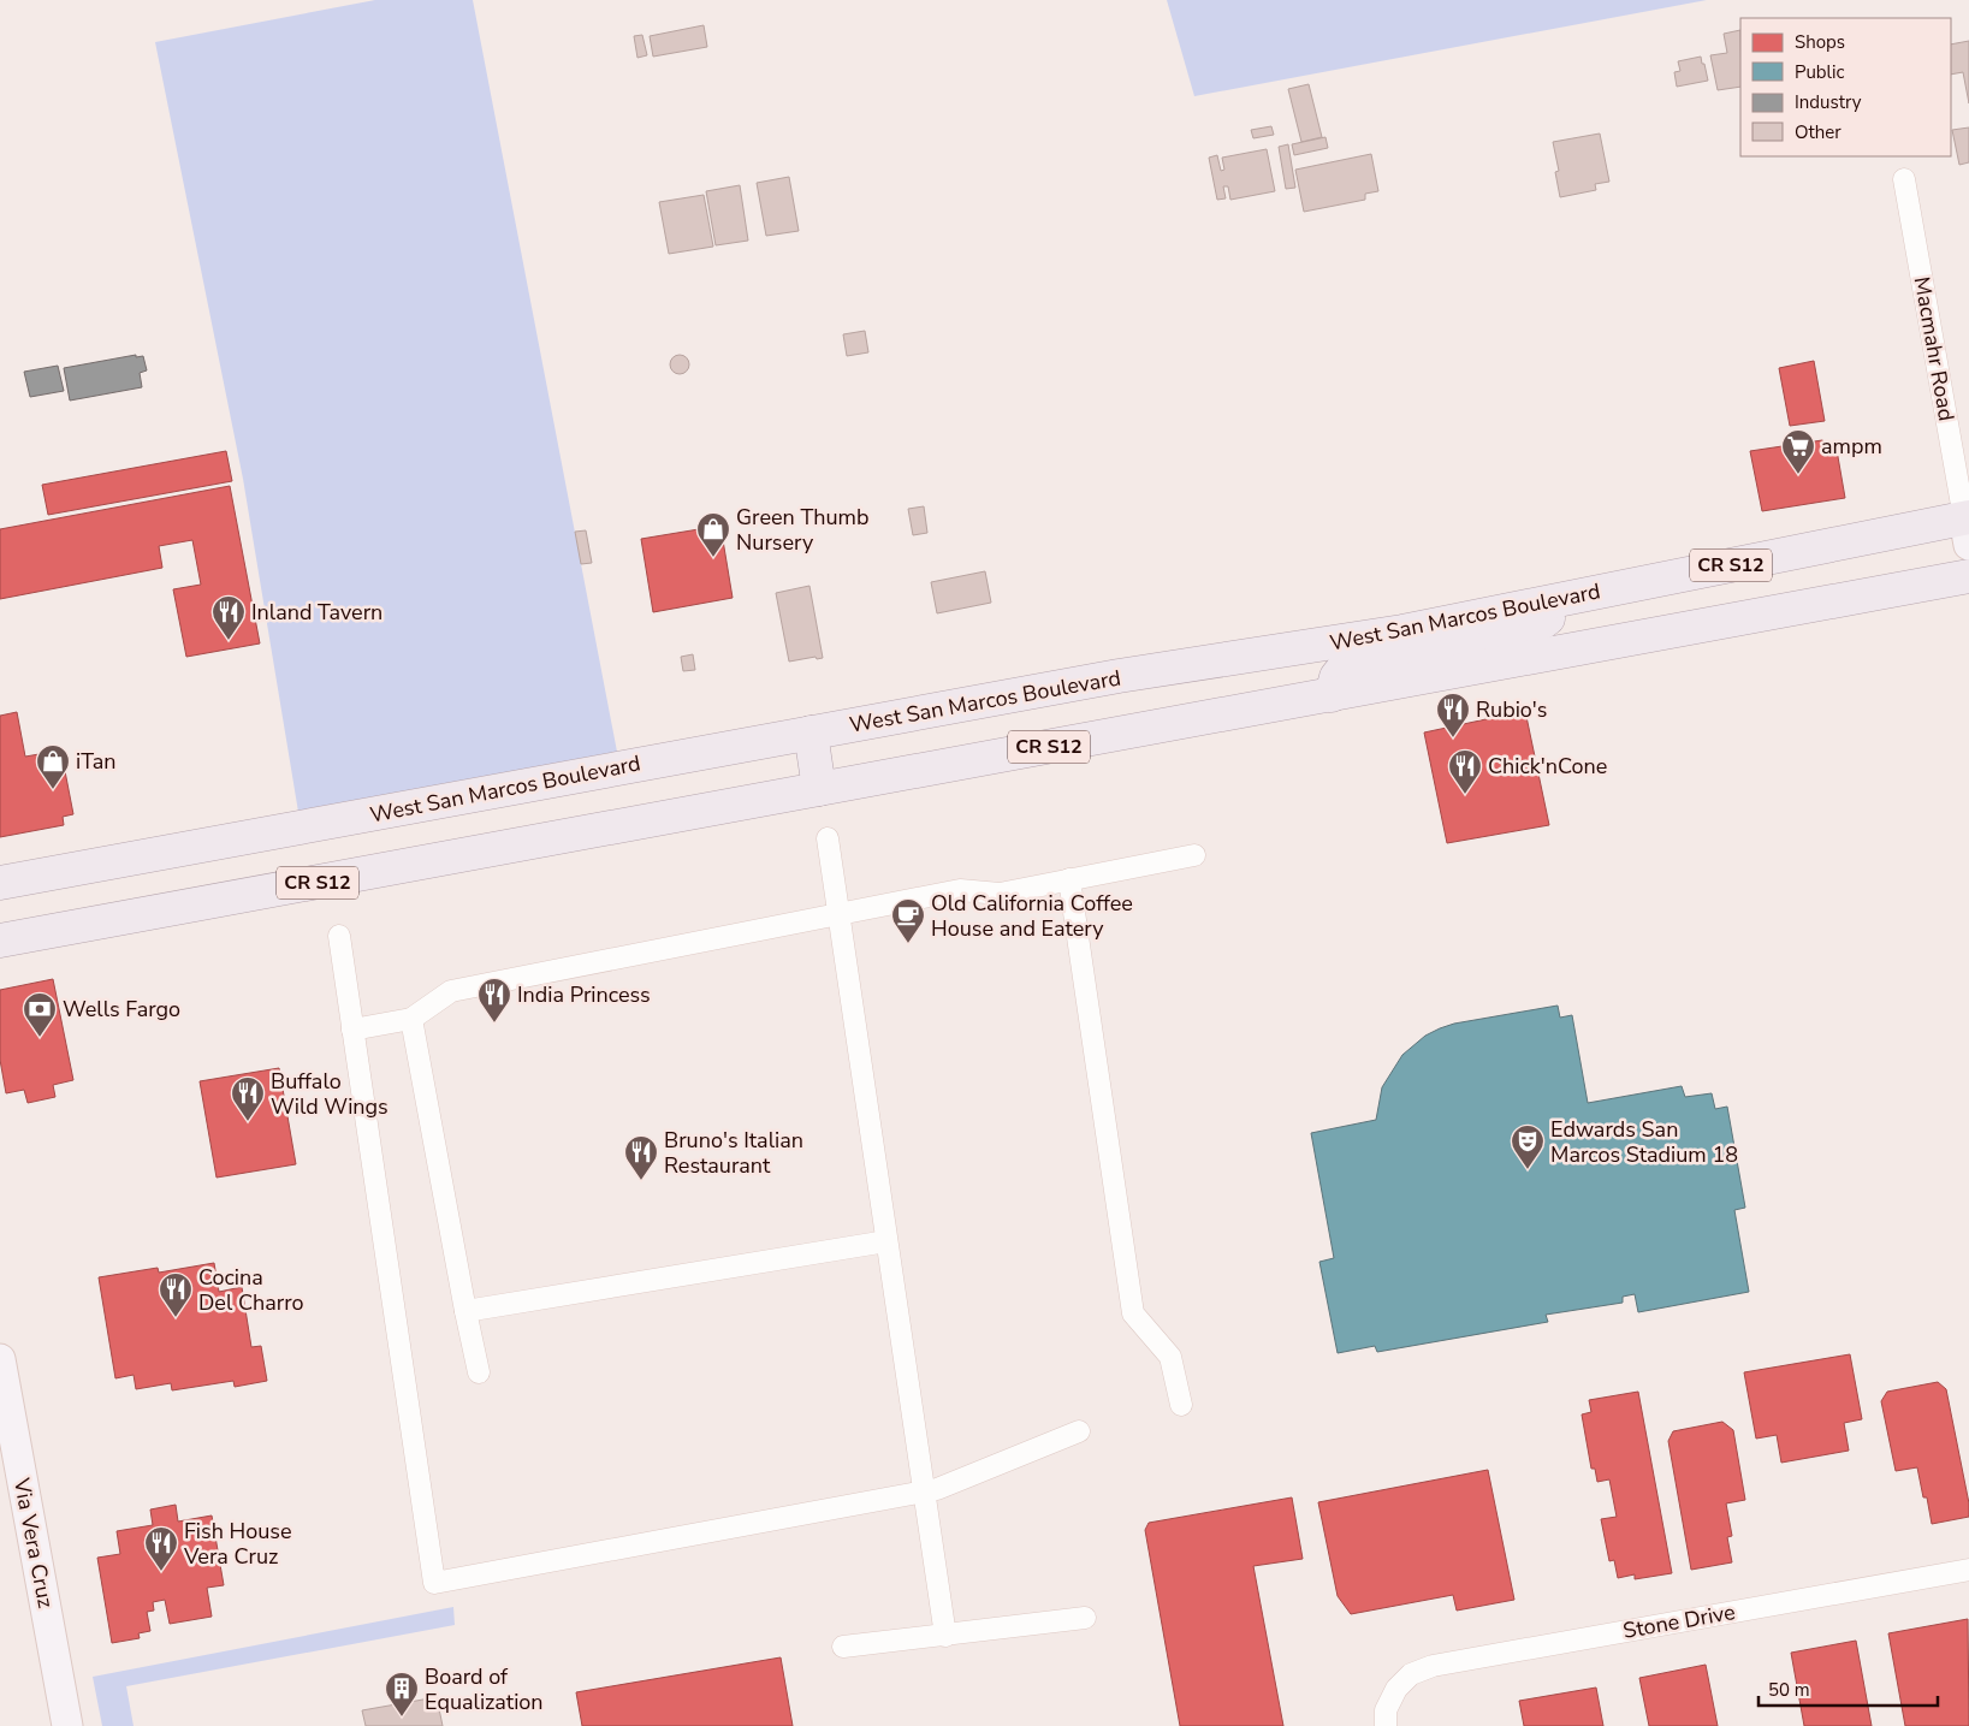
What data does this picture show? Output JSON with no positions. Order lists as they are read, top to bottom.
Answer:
{
  "streets": {
    "main road": ["CR S12", "West San Marcos Boulevard", "Via Vera Cruz"],
    "street": ["Macmahr Road", "Stone Drive"]
  },
  "crossings": [
    ["Macmahr Road", "West San Marcos Boulevard"]
  ],
  "places": {
    "supermarket": ["ampm"],
    "shop": ["Green Thumb Nursery", "iTan"],
    "restaurant": [
      "Inland Tavern",
      "Rubio's",
      "Chick'nCone",
      "India Princess",
      "Buffalo Wild Wings",
      "Bruno's Italian Restaurant",
      "Cocina Del Charro",
      "Fish House Vera Cruz"
    ],
    "cafe": ["Old California Coffee House and Eatery"],
    "bank": ["Wells Fargo"],
    "theatre": ["Edwards San Marcos Stadium 18"],
    "building": ["Board of Equalization"]
  },
  "legend": [
    "Shops",
    "Public",
    "Industry",
    "Other"
  ],
  "scale_bar": "50 m"
}
